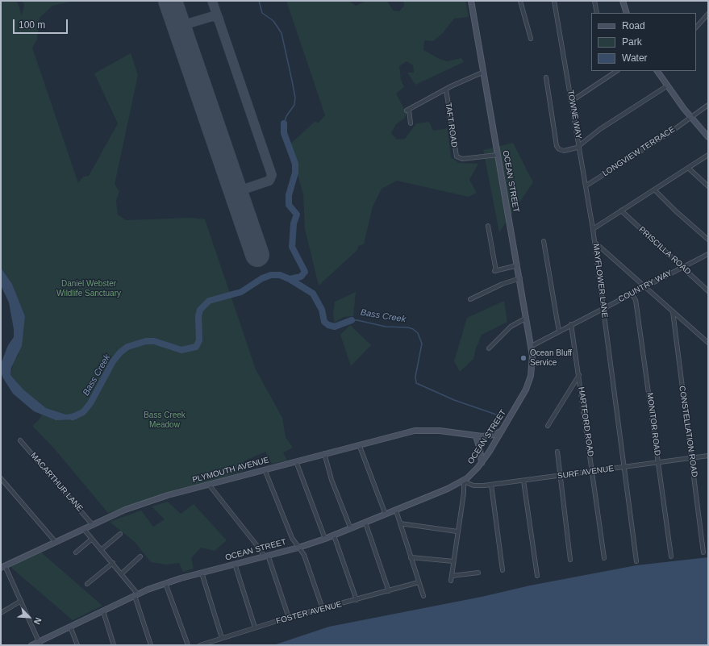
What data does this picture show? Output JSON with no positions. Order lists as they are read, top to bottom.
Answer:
{
  "streets": {
    "main road": ["OCEAN STREET", "PLYMOUTH AVENUE"],
    "street": [
      "TOWNE WAY",
      "TAFT ROAD",
      "LONGVIEW TERRACE",
      "PRISCILLA ROAD",
      "MAYFLOWER LANE",
      "COUNTRY WAY",
      "HARTFORD ROAD",
      "MONITOR ROAD",
      "CONSTELLATION ROAD",
      "SURF AVENUE",
      "MACARTHUR LANE",
      "FOSTER AVENUE"
    ]
  },
  "crossings": [
    ["TOWNE WAY", "LONGVIEW TERRACE"],
    ["TOWNE WAY", "MAYFLOWER LANE"],
    ["TAFT ROAD", "OCEAN STREET"],
    ["OCEAN STREET", "COUNTRY WAY"],
    ["OCEAN STREET", "PLYMOUTH AVENUE"],
    ["OCEAN STREET", "SURF AVENUE"],
    ["PRISCILLA ROAD", "COUNTRY WAY"],
    ["MAYFLOWER LANE", "COUNTRY WAY"],
    ["MAYFLOWER LANE", "SURF AVENUE"],
    ["COUNTRY WAY", "HARTFORD ROAD"],
    ["COUNTRY WAY", "MONITOR ROAD"],
    ["HARTFORD ROAD", "SURF AVENUE"],
    ["MONITOR ROAD", "SURF AVENUE"],
    ["CONSTELLATION ROAD", "SURF AVENUE"],
    ["PLYMOUTH AVENUE", "MACARTHUR LANE"]
  ],
  "water": ["Bass Creek"],
  "parks": ["Daniel Webster Wildlife Sanctuary", "Bass Creek Meadow"],
  "places": ["Ocean Bluff Service"],
  "legend": ["Road", "Park", "Water"],
  "scale_bar": "100 m",
  "north": "bottom right"
}
